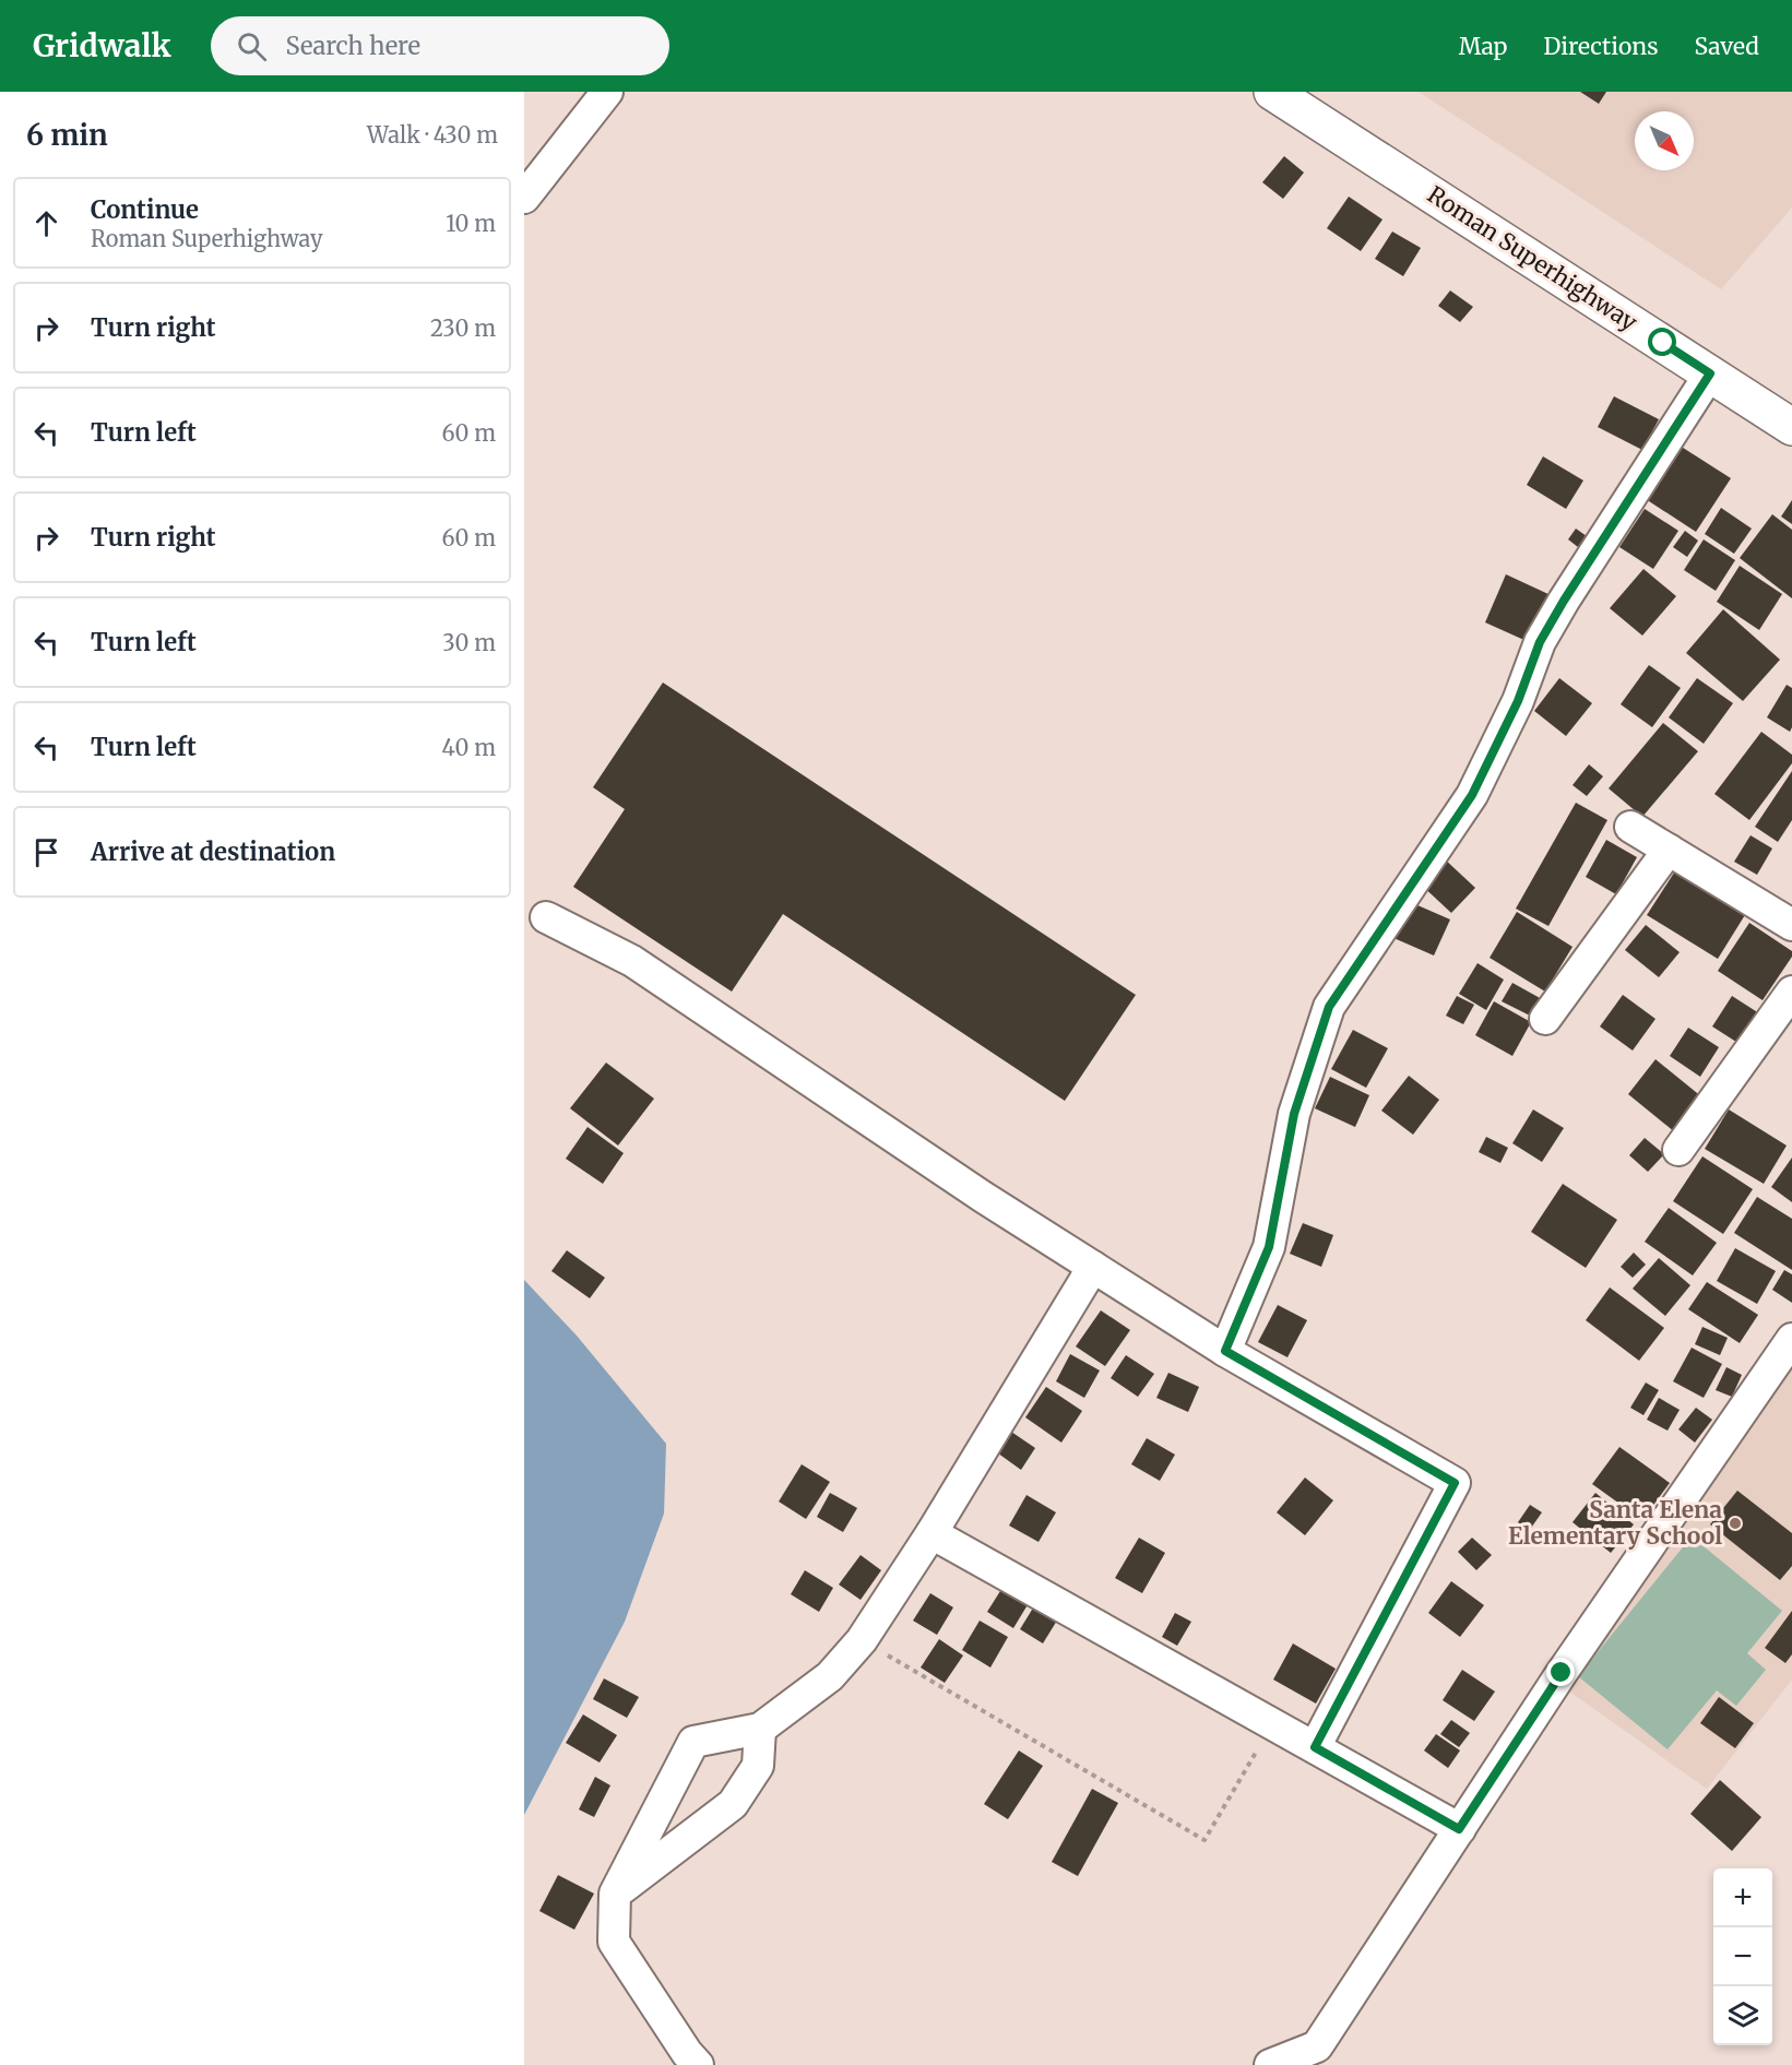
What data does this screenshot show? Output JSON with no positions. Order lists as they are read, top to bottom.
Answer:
{
  "streets": {
    "main road": ["Roman Superhighway"]
  },
  "places": ["Santa Elena Elementary School"],
  "north": "bottom right",
  "page": {
    "header": "Gridwalk",
    "search": "Search here",
    "nav": ["Map", "Directions", "Saved"],
    "heading": ["6 min", "Walk · 430 m"],
    "list": [
      ["Continue", "Roman Superhighway", "10 m"],
      ["Turn right", "230 m"],
      ["Turn left", "60 m"],
      ["Turn right", "60 m"],
      ["Turn left", "30 m"],
      ["Turn left", "40 m"],
      "Arrive at destination"
    ],
    "map_buttons": ["+", "−"]
  }
}
